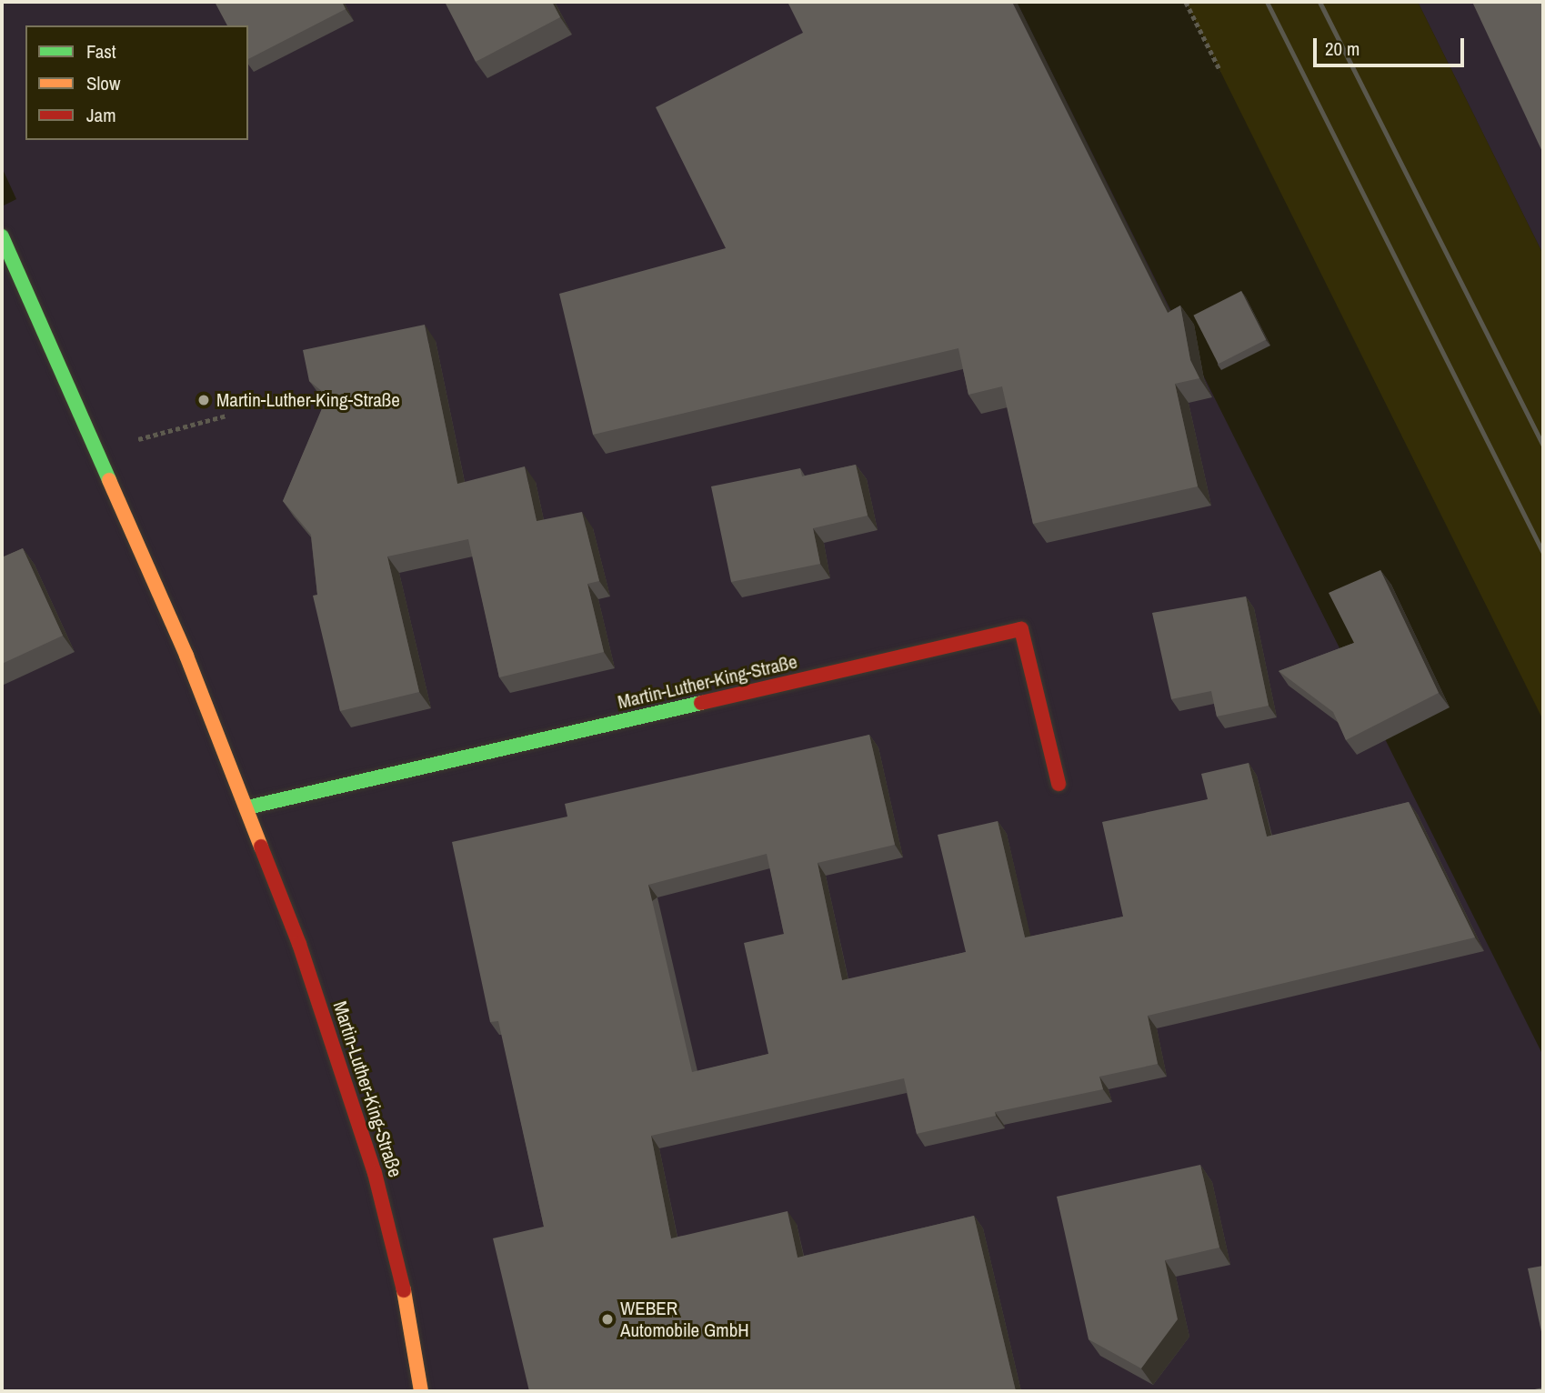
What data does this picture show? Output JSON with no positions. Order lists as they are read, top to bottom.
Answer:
{
  "streets": {
    "street": ["Martin-Luther-King-Straße"]
  },
  "places": ["Martin-Luther-King-Straße", "WEBER Automobile GmbH"],
  "legend": ["Fast", "Slow", "Jam"],
  "scale_bar": "20 m"
}
